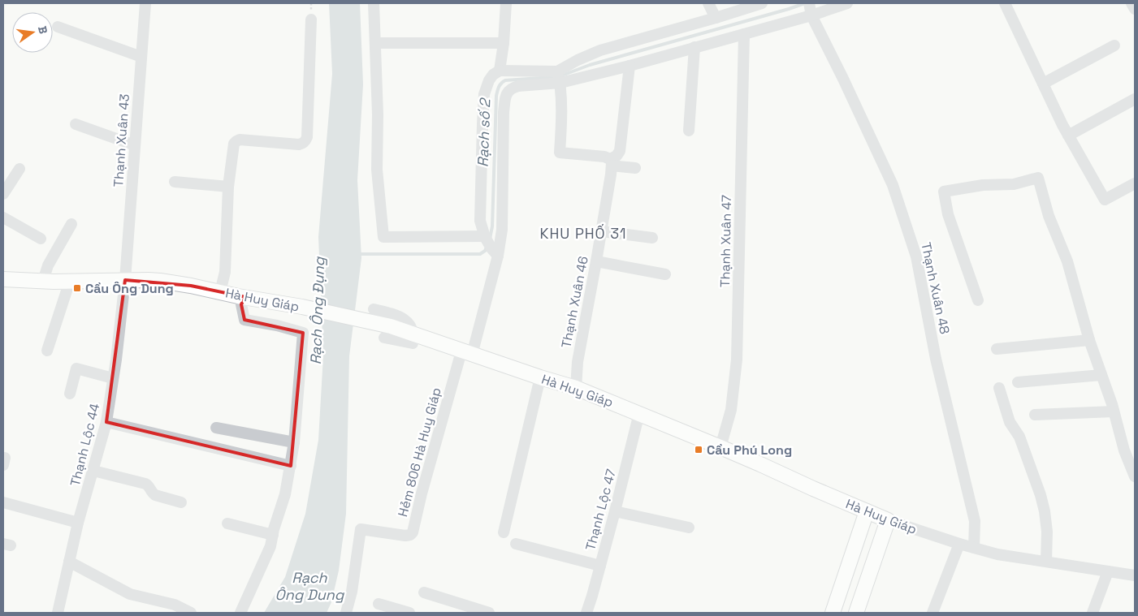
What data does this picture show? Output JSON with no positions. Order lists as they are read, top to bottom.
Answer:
{
  "streets": {
    "main road": ["Hà Huy Giáp"],
    "street": [
      "Thạnh Xuân 43",
      "Thạnh Xuân 47",
      "Thạnh Xuân 48",
      "Thạnh Xuân 46",
      "Thạnh Lộc 44",
      "Hẻm 806 Hà Huy Giáp",
      "Thạnh Lộc 47"
    ]
  },
  "crossings": [
    ["Thạnh Xuân 43", "Hà Huy Giáp"],
    ["Thạnh Xuân 43", "Thạnh Lộc 44"],
    ["Thạnh Xuân 47", "Hà Huy Giáp"],
    ["Thạnh Xuân 48", "Hà Huy Giáp"],
    ["Hà Huy Giáp", "Thạnh Xuân 46"],
    ["Hà Huy Giáp", "Thạnh Lộc 44"],
    ["Hà Huy Giáp", "Hẻm 806 Hà Huy Giáp"],
    ["Hà Huy Giáp", "Thạnh Lộc 47"]
  ],
  "districts": ["KHU PHỐ 31"],
  "water": ["Rạch số 2", "Rạch Ông Đụng", "Rạch Ông Dung"],
  "places": {
    "transit": ["Cầu Ông Dung", "Cầu Phú Long"]
  },
  "north": "right"
}
